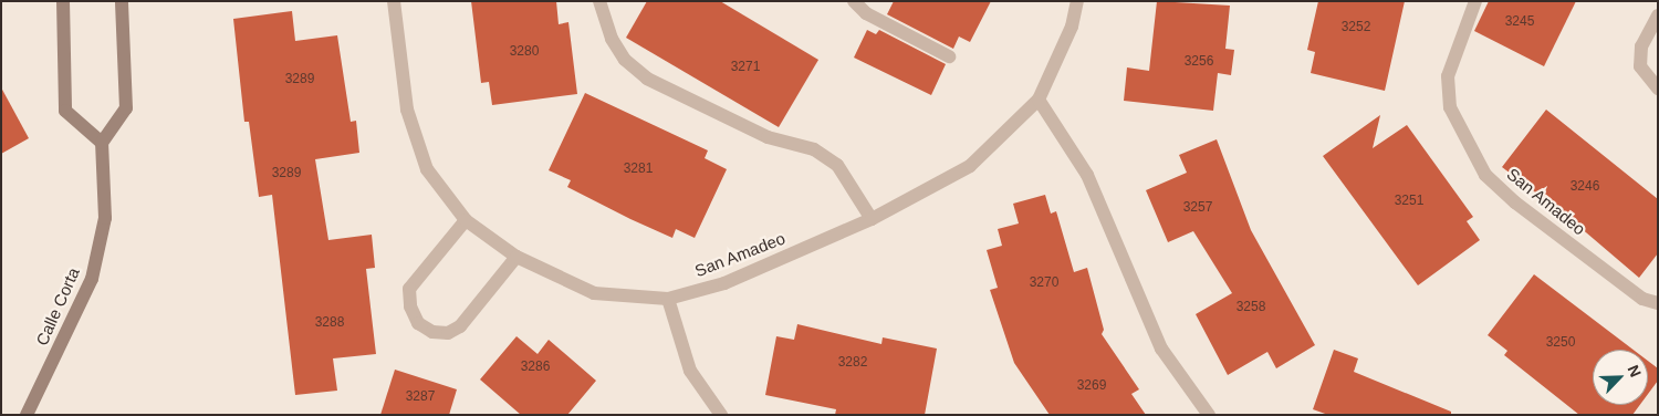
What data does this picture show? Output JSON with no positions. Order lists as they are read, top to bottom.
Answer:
{
  "streets": {
    "street": ["San Amadeo", "Calle Corta"]
  },
  "house_numbers": [
    "3245",
    "3252",
    "3280",
    "3256",
    "3271",
    "3289",
    "3281",
    "3289",
    "3246",
    "3251",
    "3257",
    "3270",
    "3258",
    "3288",
    "3250",
    "3282",
    "3286",
    "3269",
    "3287"
  ],
  "north": "top right"
}
